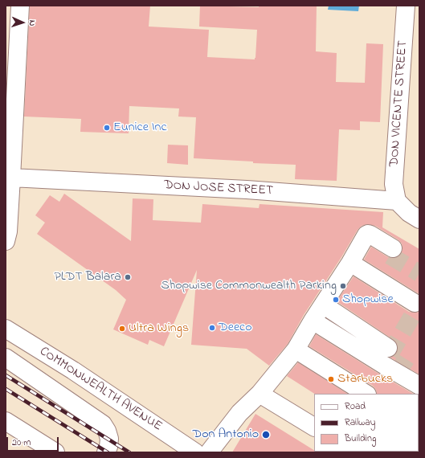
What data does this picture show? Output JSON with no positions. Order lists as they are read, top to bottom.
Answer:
{
  "streets": {
    "street": ["DON VICENTE STREET", "DON JOSE STREET", "COMMONWEALTH AVENUE"]
  },
  "crossings": [
    ["DON VICENTE STREET", "DON JOSE STREET"]
  ],
  "places": [
    "Eunice Inc",
    "PLDT Balara",
    "Shopwise Commonwealth Parking",
    "Shopwise",
    "Deeco",
    "Ultra Wings",
    "Starbucks",
    "Don Antonio"
  ],
  "legend": ["Road", "Railway", "Building"],
  "scale_bar": "20 m",
  "north": "right"
}
